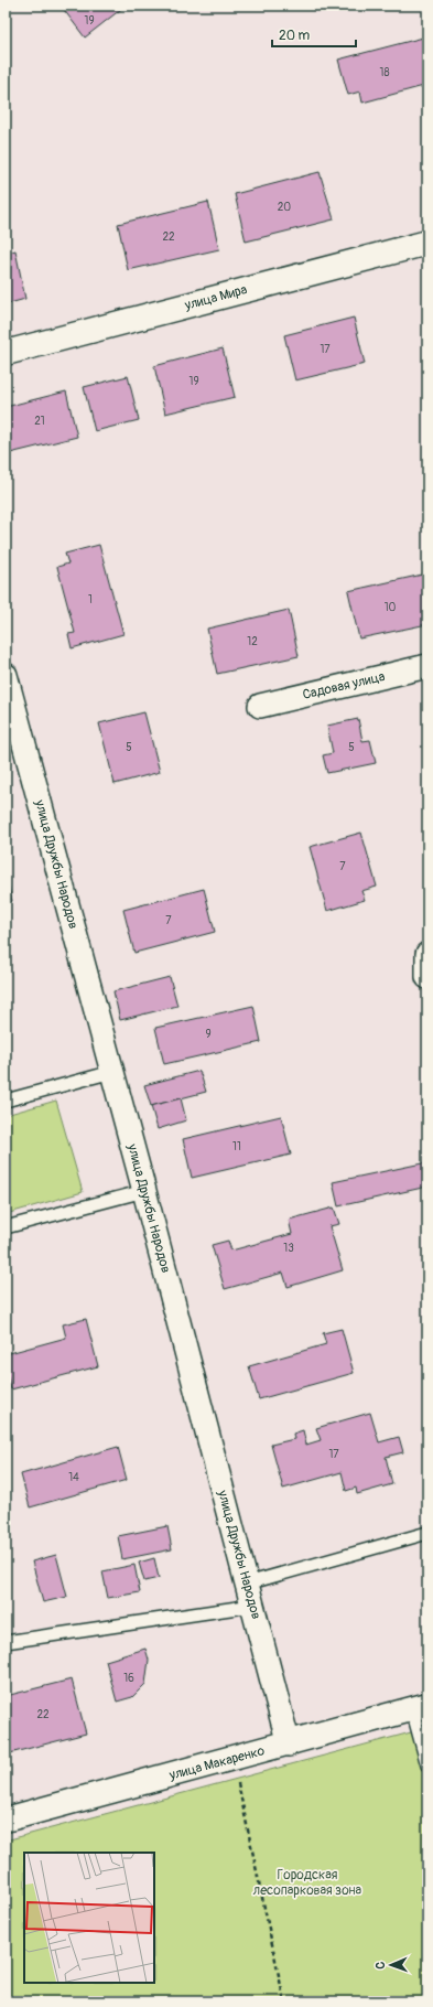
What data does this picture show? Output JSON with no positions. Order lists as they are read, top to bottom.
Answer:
{
  "streets": {
    "main road": ["улица Мира", "улица Макаренко"],
    "street": ["Садовая улица", "улица Дружбы Народов"]
  },
  "crossings": [
    ["улица Дружбы Народов", "улица Макаренко"]
  ],
  "parks": ["Городская лесопарковая зона"],
  "house_numbers": [
    "19",
    "18",
    "20",
    "22",
    "17",
    "19",
    "21",
    "1",
    "10",
    "12",
    "5",
    "5",
    "7",
    "7",
    "9",
    "11",
    "13",
    "17",
    "14",
    "16",
    "22"
  ],
  "scale_bar": "20 m",
  "north": "left"
}
